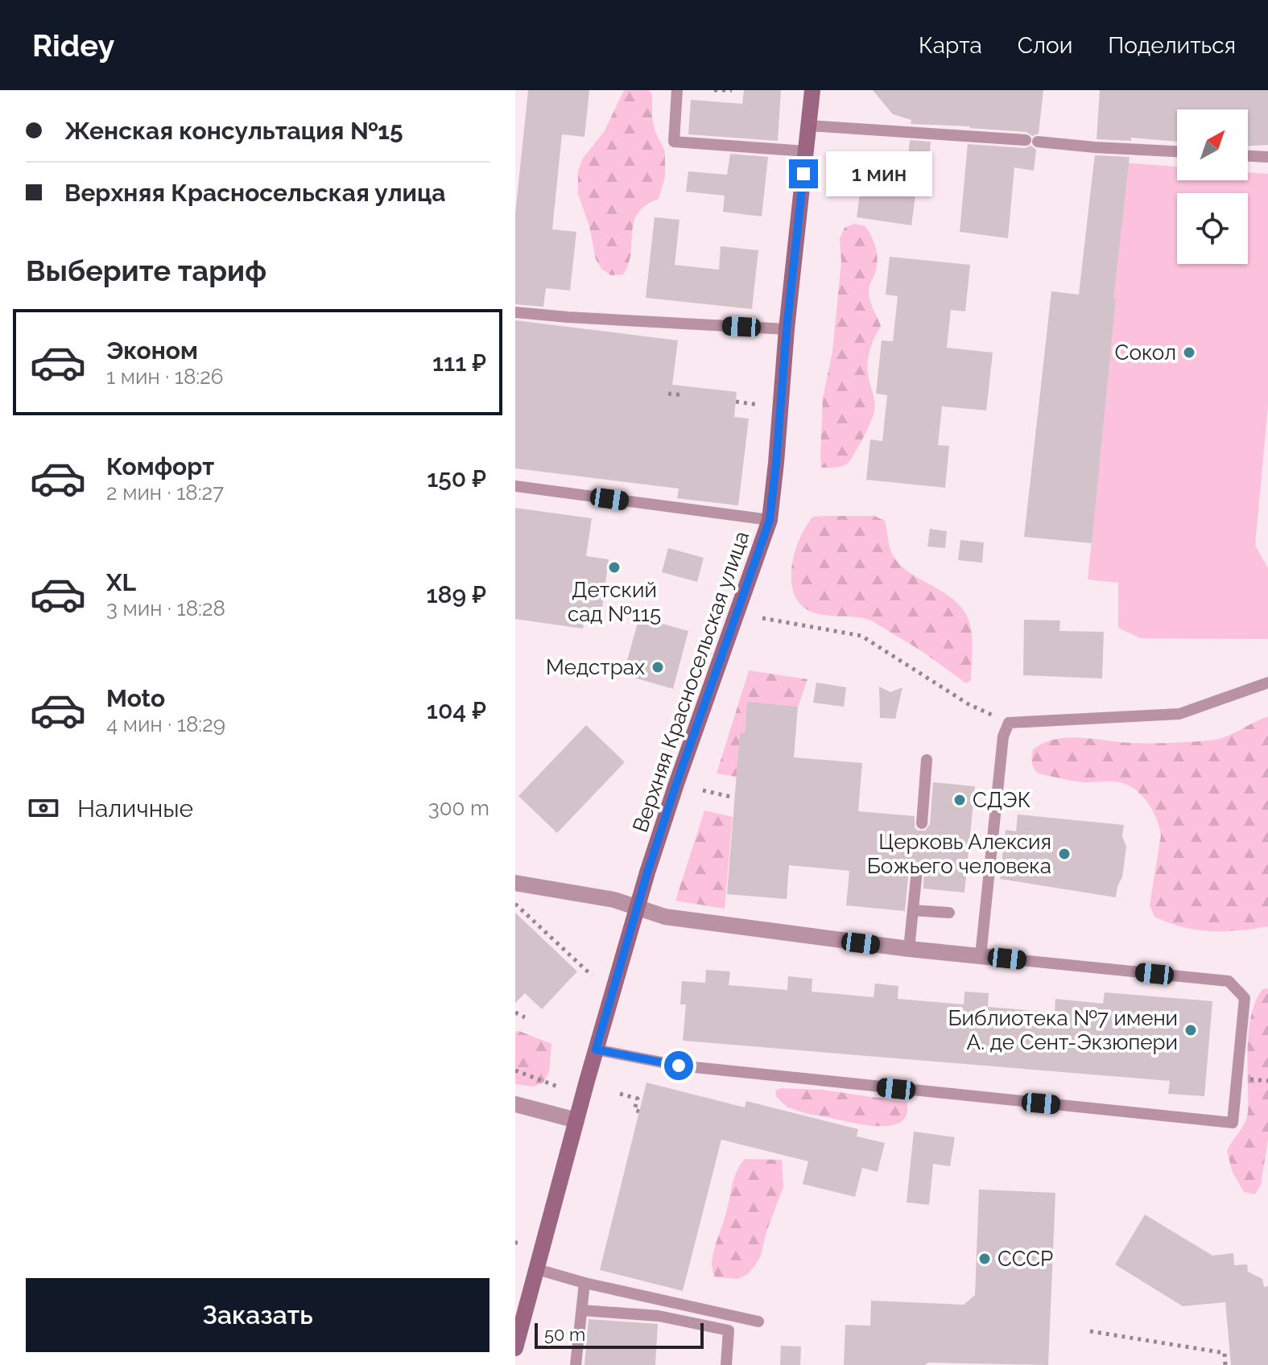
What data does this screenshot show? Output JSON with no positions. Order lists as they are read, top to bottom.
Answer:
{
  "streets": {
    "street": ["Верхняя Красносельская улица"]
  },
  "places": [
    "Сокол",
    "Детский сад №115",
    "Медстрах",
    "СДЭК",
    "Церковь Алексия Божьего человека",
    "Библиотека №7 имени А. де Сент-Экзюпери",
    "СССР"
  ],
  "scale_bar": "50 m",
  "north": "top right",
  "page": {
    "header": "Ridey",
    "nav": ["Карта", "Слои", "Поделиться"],
    "banner": ["Женская консультация №15", "Верхняя Красносельская улица"],
    "bubble": "1 мин",
    "heading": "Выберите тариф",
    "list": [
      {
        "name": "Эконом",
        "note": "1 мин · 18:26",
        "value": "111 ₽"
      },
      {
        "name": "Комфорт",
        "note": "2 мин · 18:27",
        "value": "150 ₽"
      },
      {
        "name": "XL",
        "note": "3 мин · 18:28",
        "value": "189 ₽"
      },
      {
        "name": "Moto",
        "note": "4 мин · 18:29",
        "value": "104 ₽"
      }
    ],
    "pay": ["Наличные", "300 m"],
    "buttons": "Заказать",
    "scale": "50 m"
  }
}
